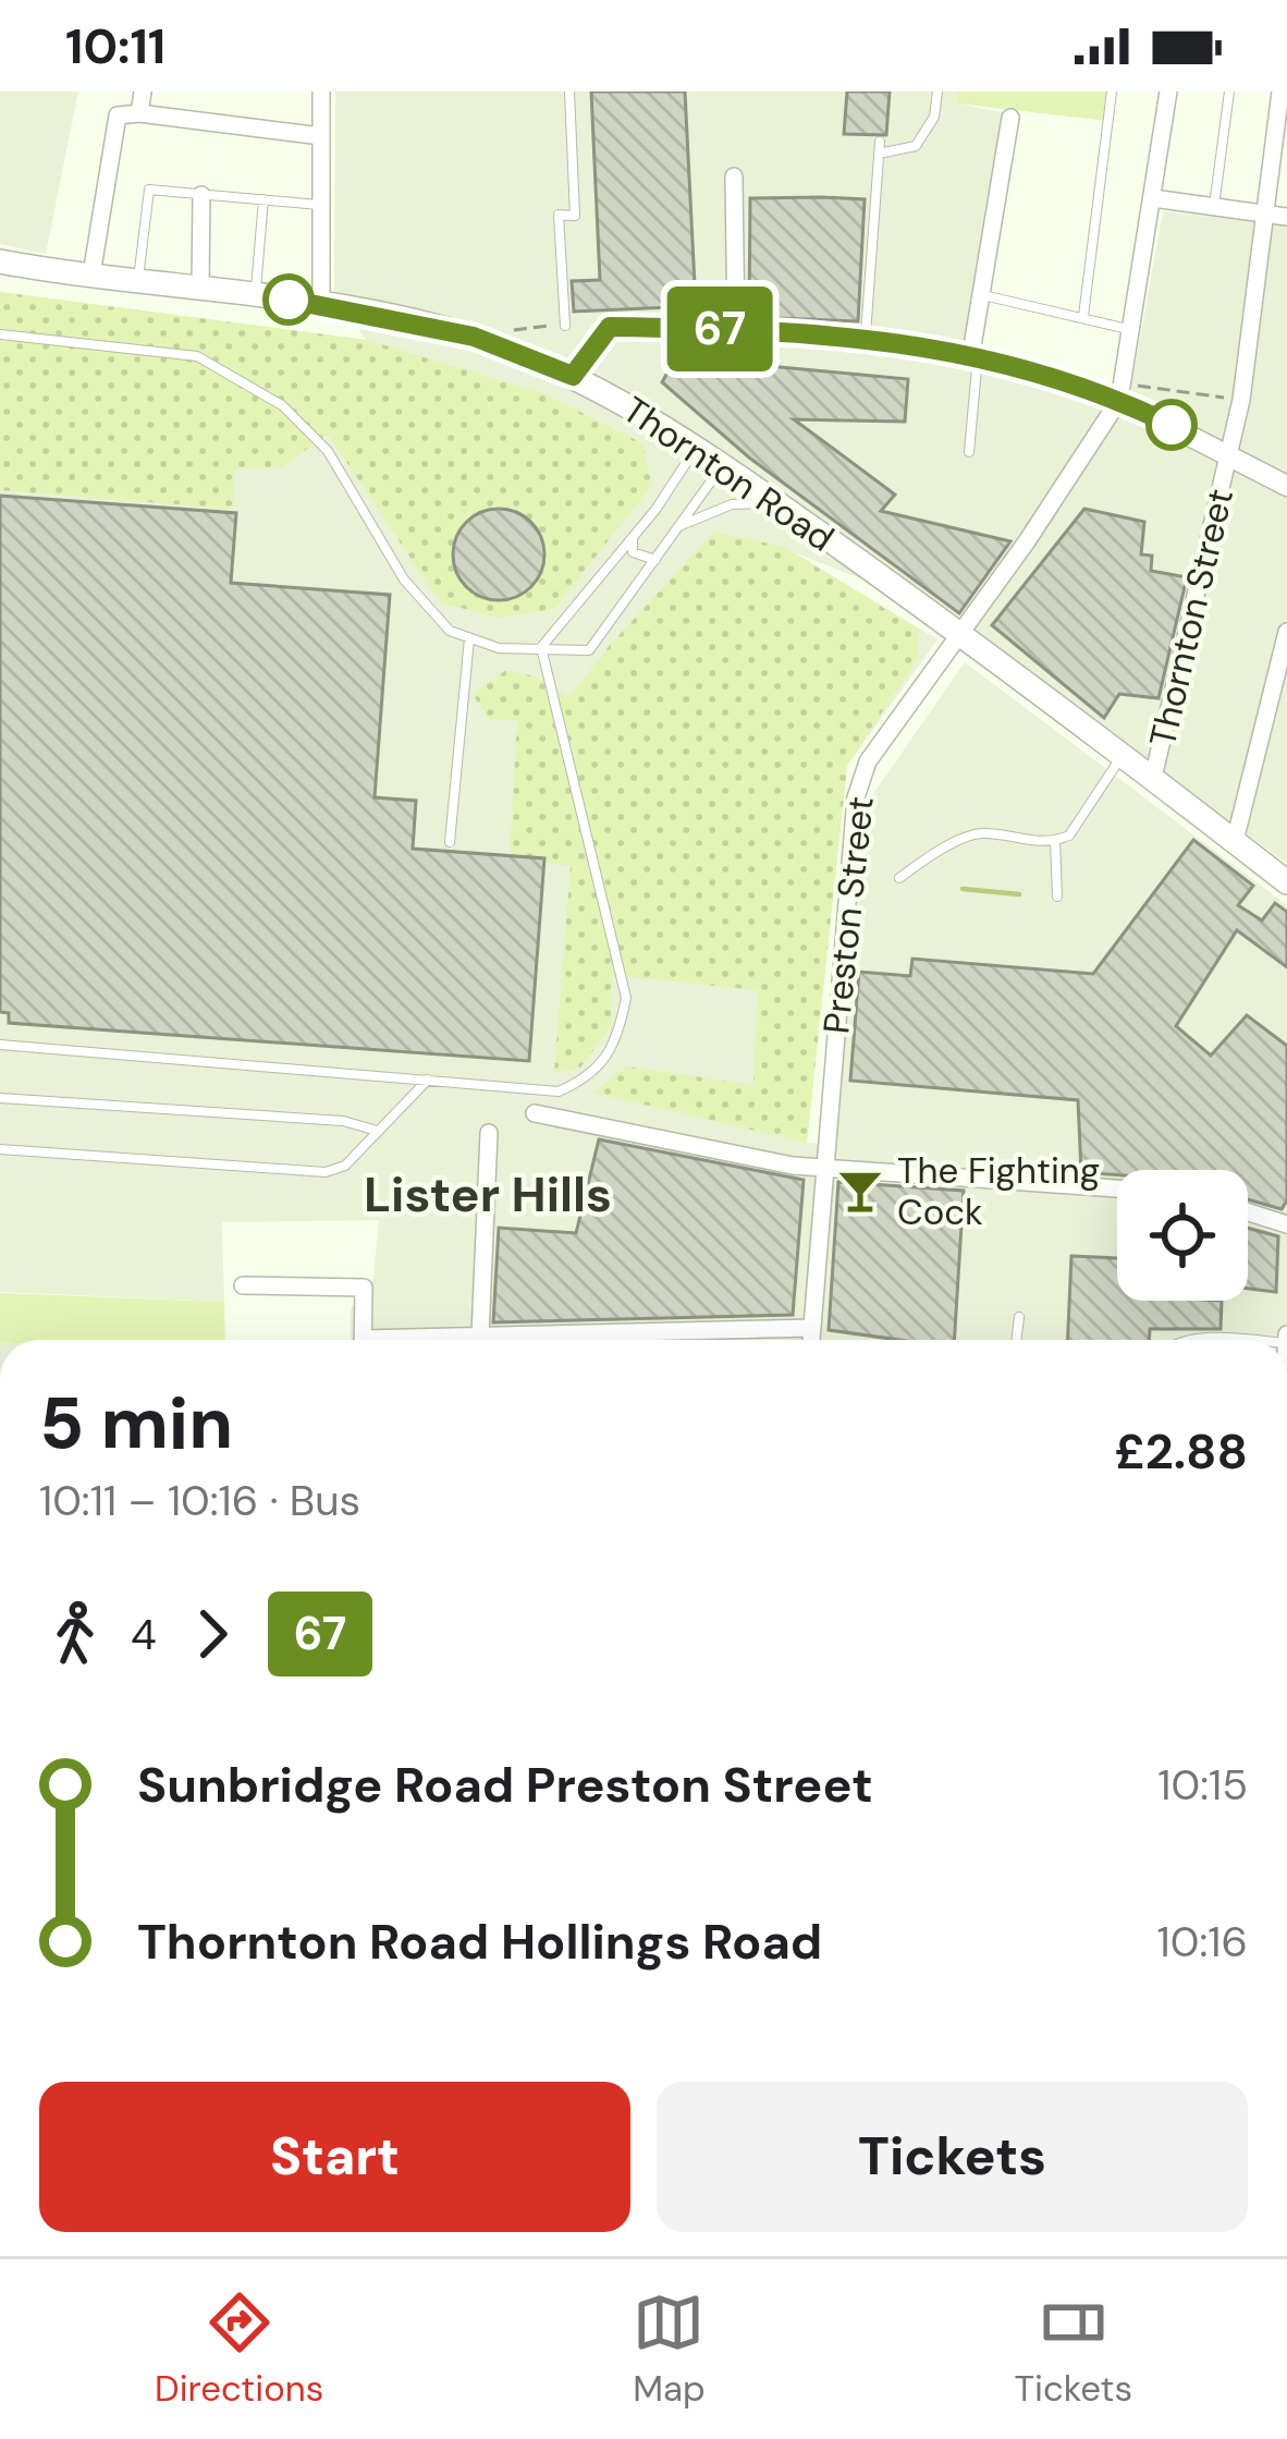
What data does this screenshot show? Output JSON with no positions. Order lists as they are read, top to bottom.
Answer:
{
  "streets": {
    "main road": ["Thornton Road"],
    "street": ["Thornton Street", "Preston Street"]
  },
  "crossings": [
    ["Thornton Road", "Thornton Street"],
    ["Thornton Road", "Preston Street"]
  ],
  "districts": ["Lister Hills"],
  "places": {
    "bar": ["The Fighting Cock"]
  },
  "lines": ["bus line 67"],
  "page": {
    "status": "10:11",
    "on_map": "67",
    "heading": ["5 min", "10:11 – 10:16 · Bus", "£2.88"],
    "legs": ["4", "67"],
    "list": [
      {
        "name": "Sunbridge Road Preston Street",
        "value": "10:15"
      },
      {
        "name": "Thornton Road Hollings Road",
        "value": "10:16"
      }
    ],
    "buttons": ["Start", "Tickets"],
    "tabs": ["Directions", "Map", "Tickets"]
  }
}
